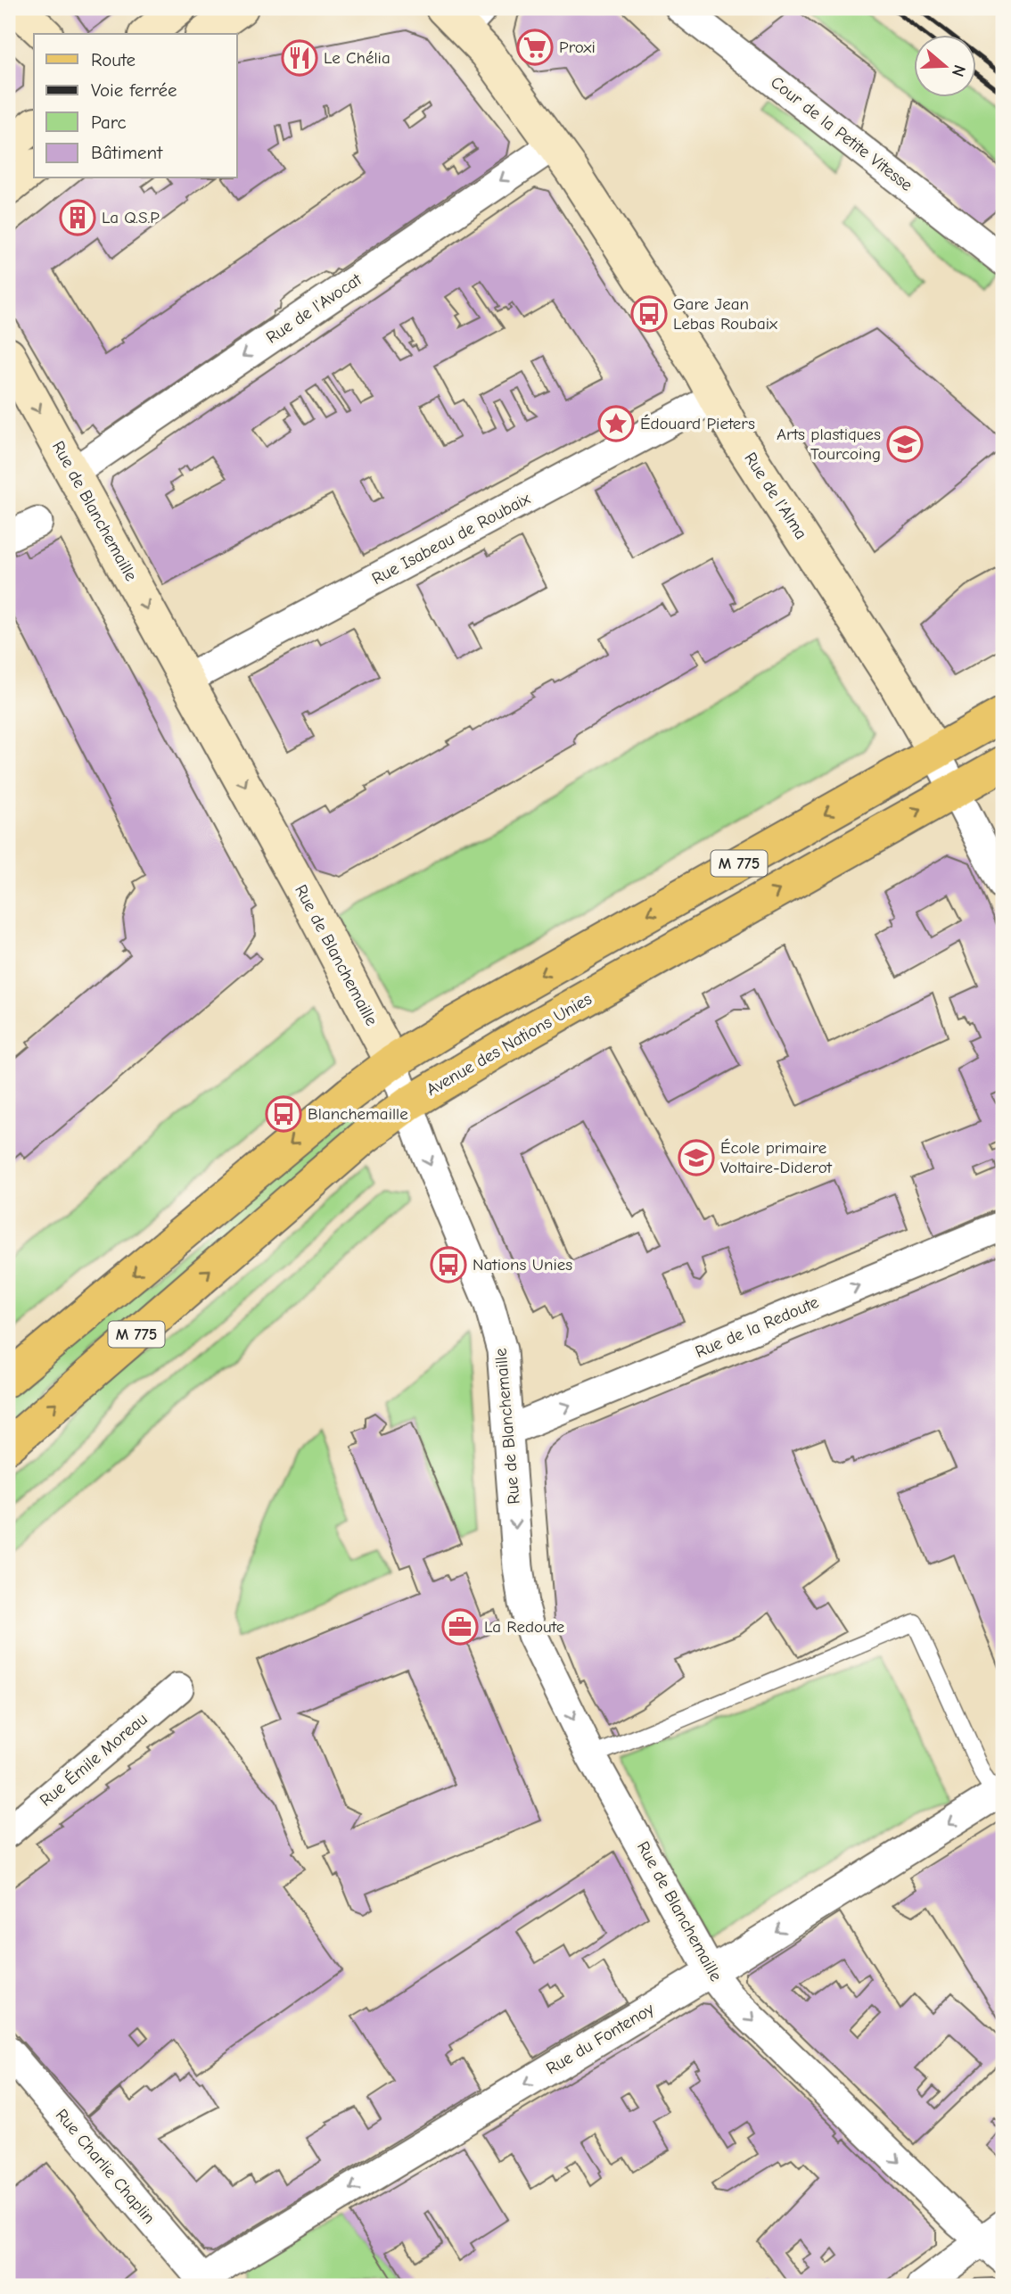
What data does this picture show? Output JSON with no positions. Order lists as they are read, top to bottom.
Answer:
{
  "streets": {
    "main road": ["M 775", "Avenue des Nations Unies"],
    "street": [
      "Cour de la Petite Vitesse",
      "Rue de l'Avocat",
      "Rue de l'Alma",
      "Rue de Blanchemaille",
      "Rue Isabeau de Roubaix",
      "Rue de la Redoute",
      "Rue Émile Moreau",
      "Rue du Fontenoy",
      "Rue Charlie Chaplin"
    ]
  },
  "crossings": [
    ["Rue de l'Avocat", "Rue de l'Alma"],
    ["Rue de l'Avocat", "Rue de Blanchemaille"],
    ["Rue de l'Alma", "Rue Isabeau de Roubaix"],
    ["Rue de l'Alma", "M 775"],
    ["Rue de l'Alma", "Avenue des Nations Unies"],
    ["Rue de Blanchemaille", "Rue Isabeau de Roubaix"],
    ["Rue de Blanchemaille", "M 775"],
    ["Rue de Blanchemaille", "Avenue des Nations Unies"],
    ["Rue de Blanchemaille", "Rue de la Redoute"],
    ["Rue de Blanchemaille", "Rue du Fontenoy"],
    ["Rue du Fontenoy", "Rue Charlie Chaplin"]
  ],
  "one_way": [
    "Rue de l'Avocat",
    "Rue de Blanchemaille",
    "Rue de la Redoute",
    "Rue du Fontenoy"
  ],
  "places": {
    "supermarket": ["Proxi"],
    "restaurant": ["Le Chélia"],
    "building": ["La Q.S.P"],
    "bus stop": ["Gare Jean Lebas Roubaix", "Blanchemaille", "Nations Unies"],
    "place": ["Édouard Pieters"],
    "school or university": ["Arts plastiques Tourcoing", "École primaire Voltaire-Diderot"],
    "office": ["La Redoute"]
  },
  "legend": [
    "Route",
    "Voie ferrée",
    "Parc",
    "Bâtiment"
  ],
  "north": "right"
}
